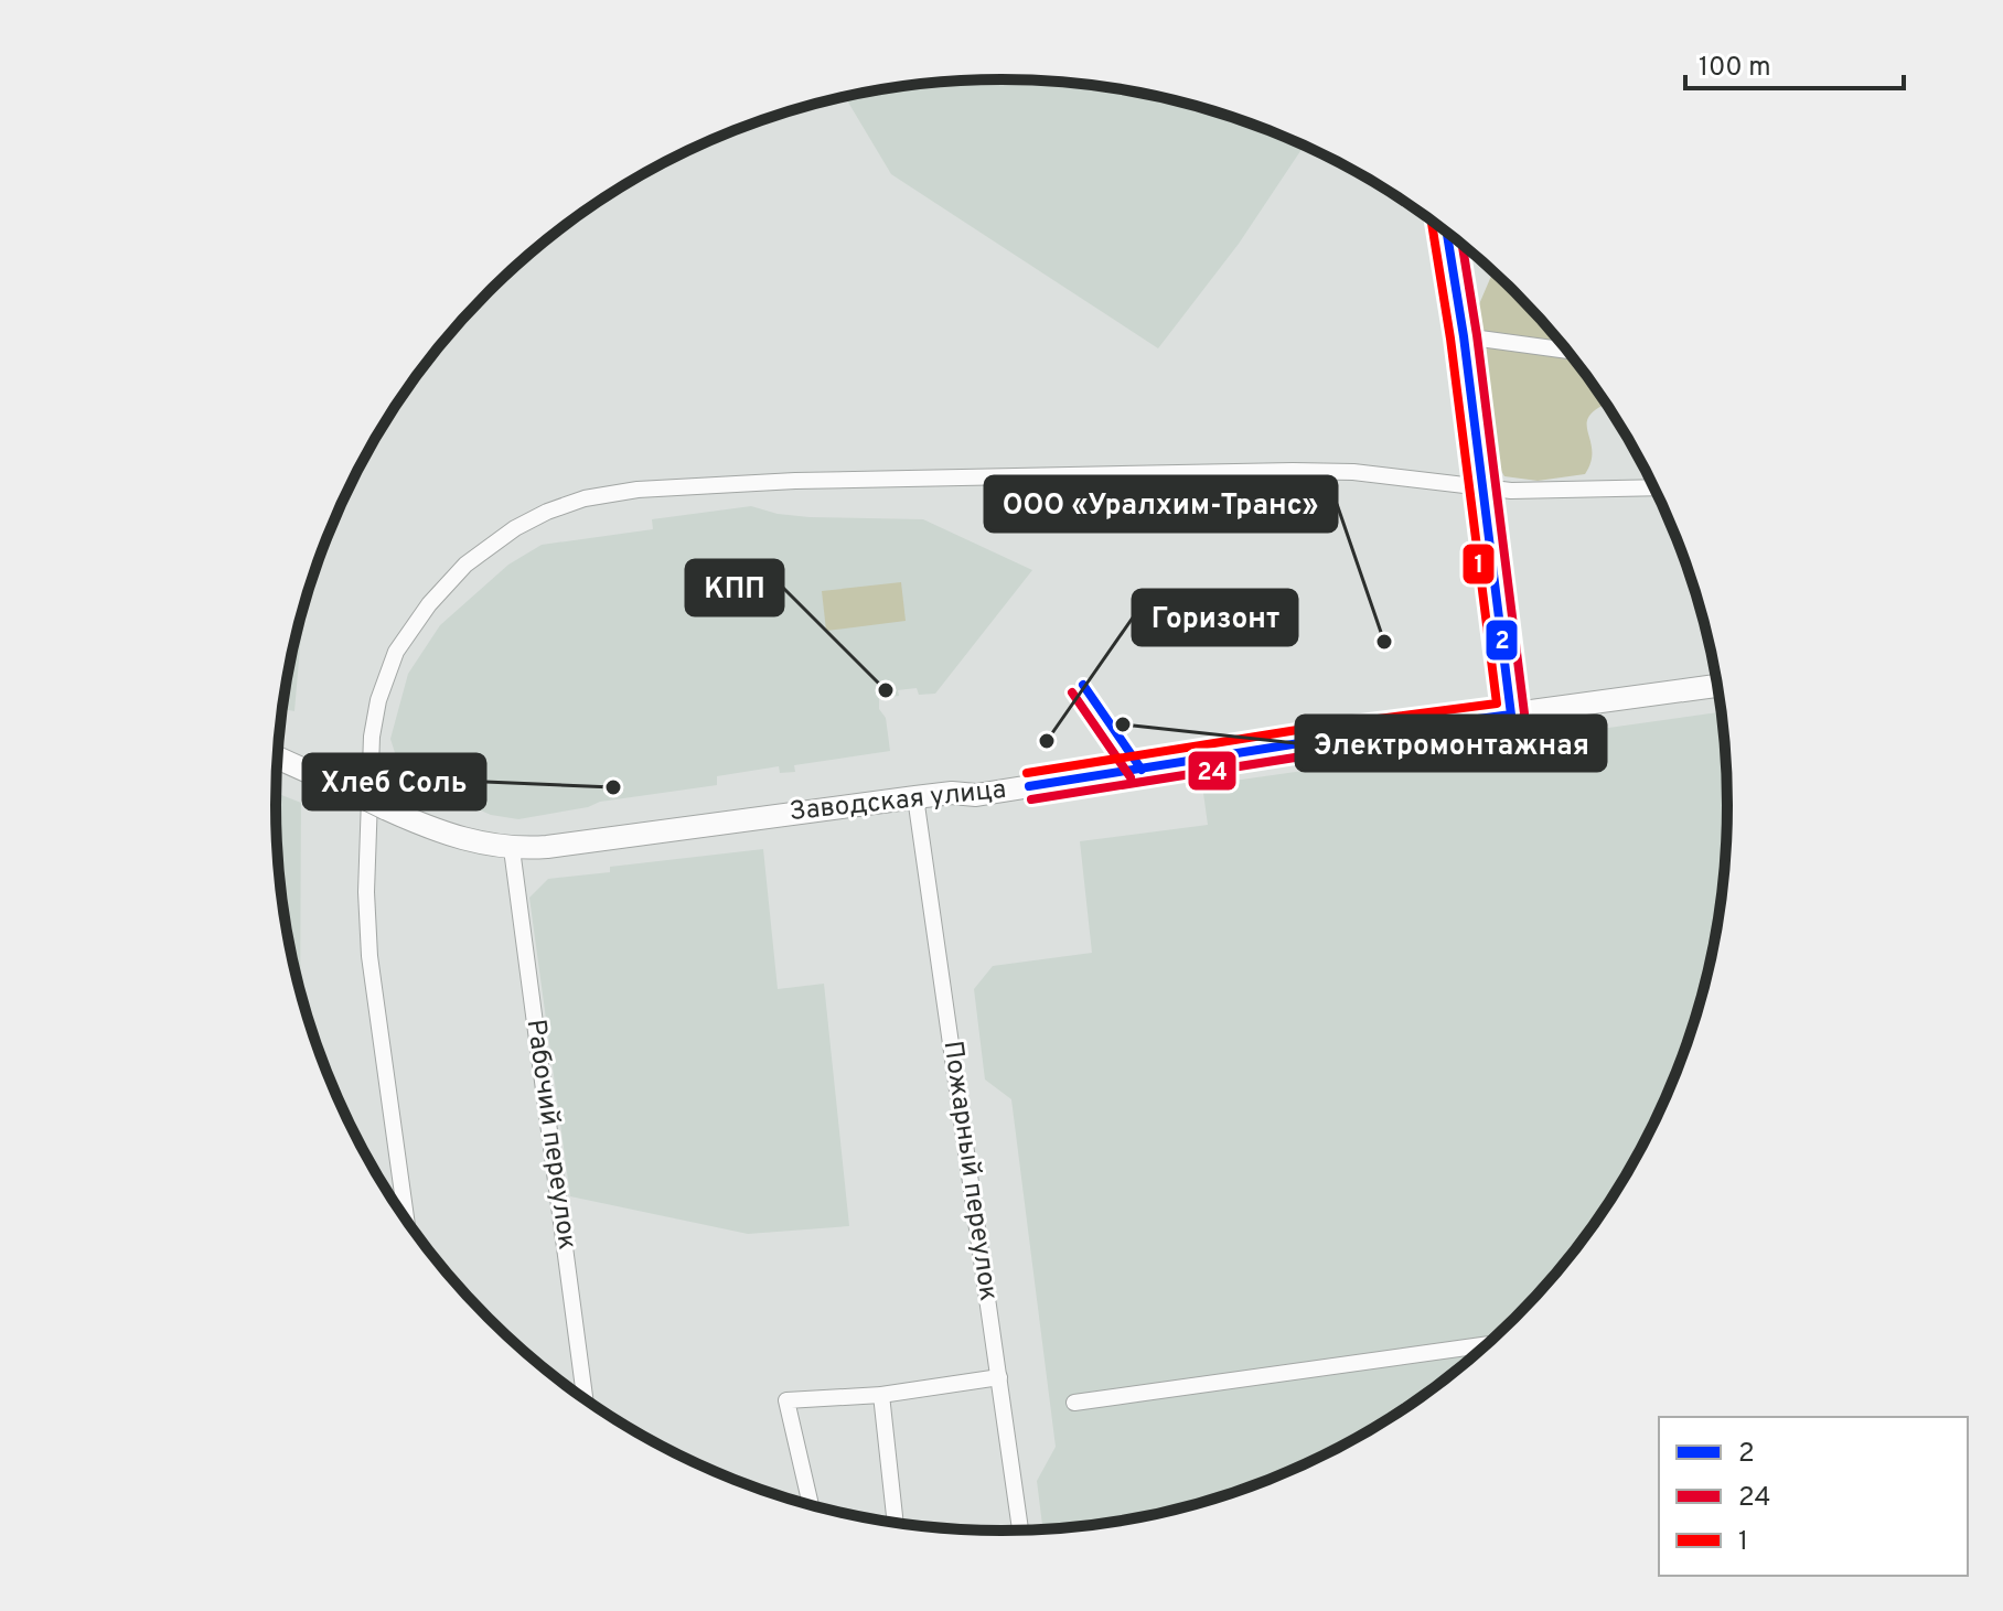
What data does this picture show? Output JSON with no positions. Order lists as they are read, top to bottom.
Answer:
{
  "streets": {
    "street": ["Заводская улица", "Рабочий переулок", "Пожарный переулок"]
  },
  "crossings": [
    ["Заводская улица", "Рабочий переулок"],
    ["Заводская улица", "Пожарный переулок"]
  ],
  "places": [
    "ООО «Уралхим-Транс»",
    "КПП",
    "Электромонтажная",
    "Горизонт",
    "Хлеб Соль"
  ],
  "lines": ["transit line 1", "transit line 2", "transit line 24"],
  "legend": ["2", "24", "1"],
  "scale_bar": "100 m"
}
